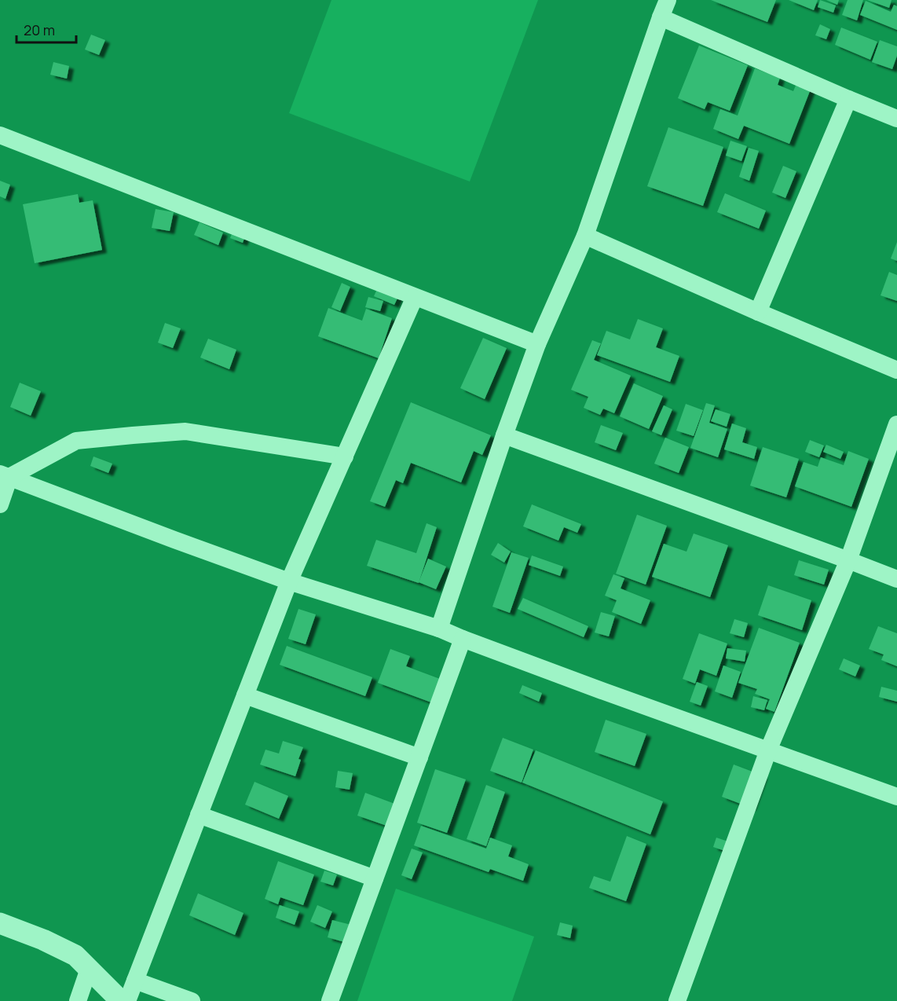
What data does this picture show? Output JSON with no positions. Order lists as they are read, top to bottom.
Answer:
{
  "scale_bar": "20 m"
}
